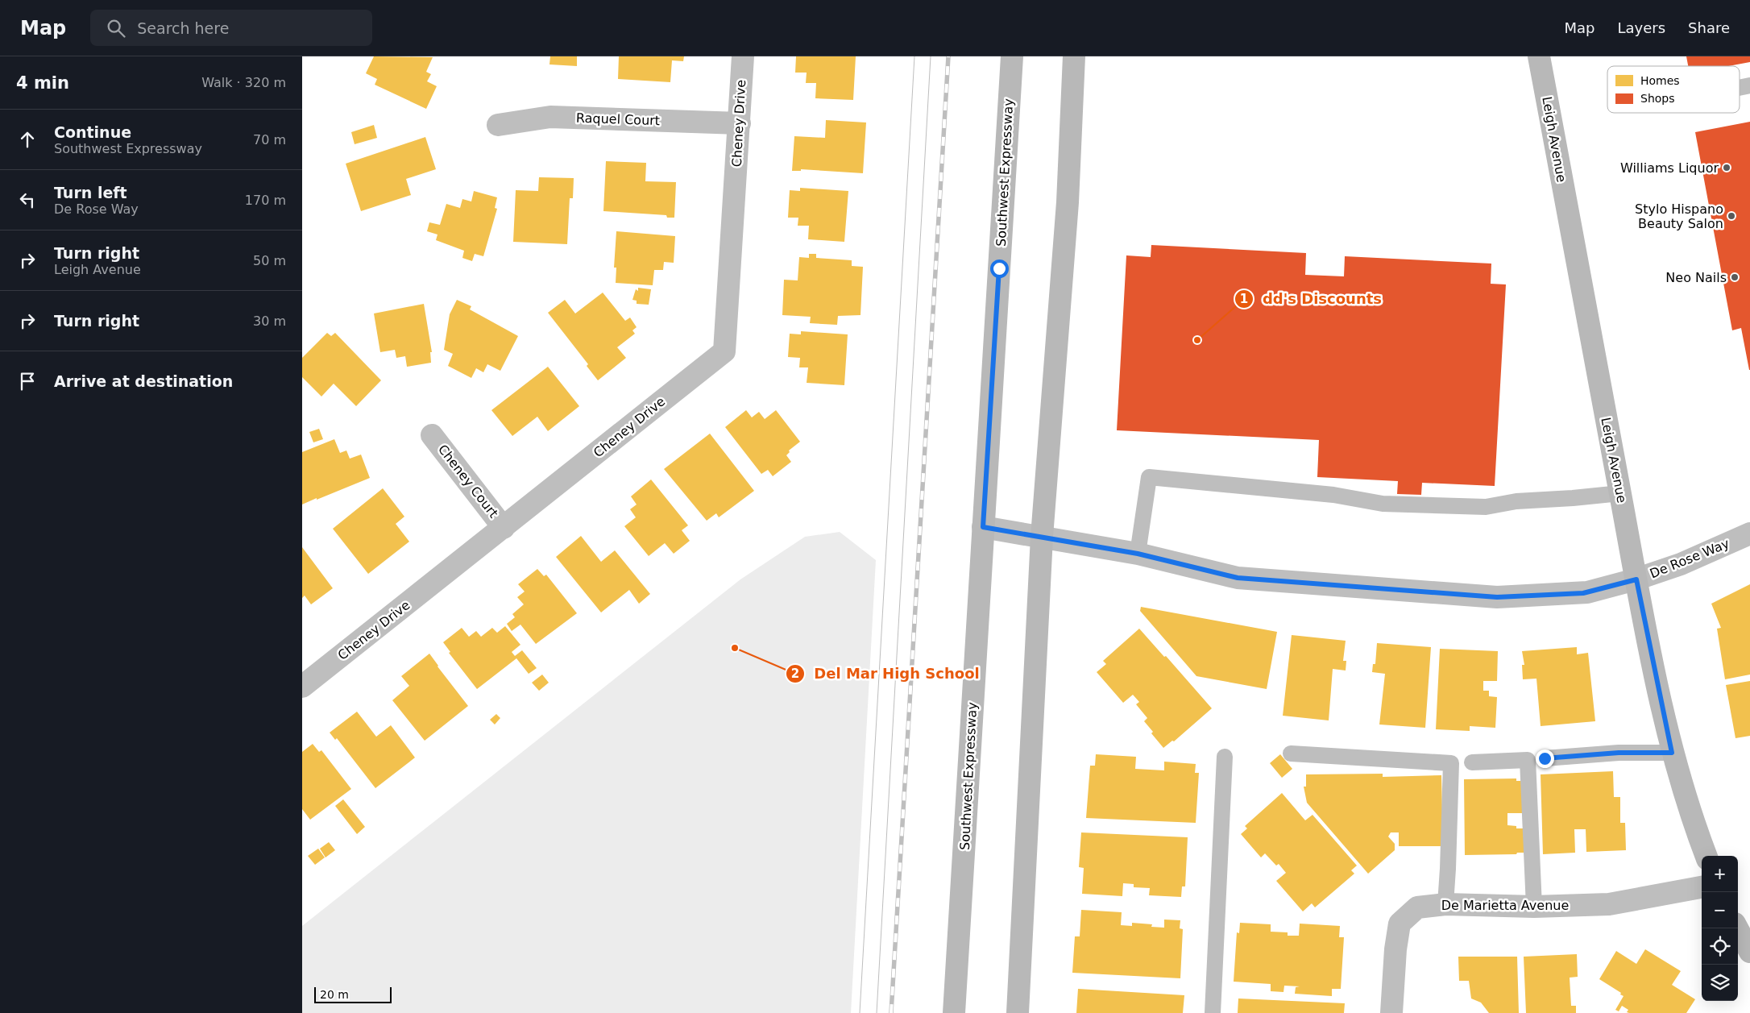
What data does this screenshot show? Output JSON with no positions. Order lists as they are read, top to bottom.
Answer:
{
  "streets": {
    "main road": ["Leigh Avenue", "Southwest Expressway"],
    "street": [
      "Raquel Court",
      "Cheney Drive",
      "Cheney Court",
      "De Rose Way",
      "De Marietta Avenue"
    ]
  },
  "crossings": [
    ["Raquel Court", "Cheney Drive"],
    ["Cheney Drive", "Cheney Court"],
    ["Leigh Avenue", "De Rose Way"],
    ["Southwest Expressway", "De Rose Way"]
  ],
  "places": [
    "Williams Liquor",
    "Stylo Hispano Beauty Salon",
    "Neo Nails",
    "dd's Discounts",
    "Del Mar High School"
  ],
  "legend": ["Homes", "Shops"],
  "scale_bar": "20 m",
  "page": {
    "header": "Map",
    "search": "Search here",
    "nav": ["Map", "Layers", "Share"],
    "heading": ["4 min", "Walk · 320 m"],
    "list": [
      ["Continue", "Southwest Expressway", "70 m"],
      ["Turn left", "De Rose Way", "170 m"],
      ["Turn right", "Leigh Avenue", "50 m"],
      ["Turn right", "30 m"],
      "Arrive at destination"
    ],
    "map_buttons": ["+", "−"],
    "scale": "20 m"
  }
}
